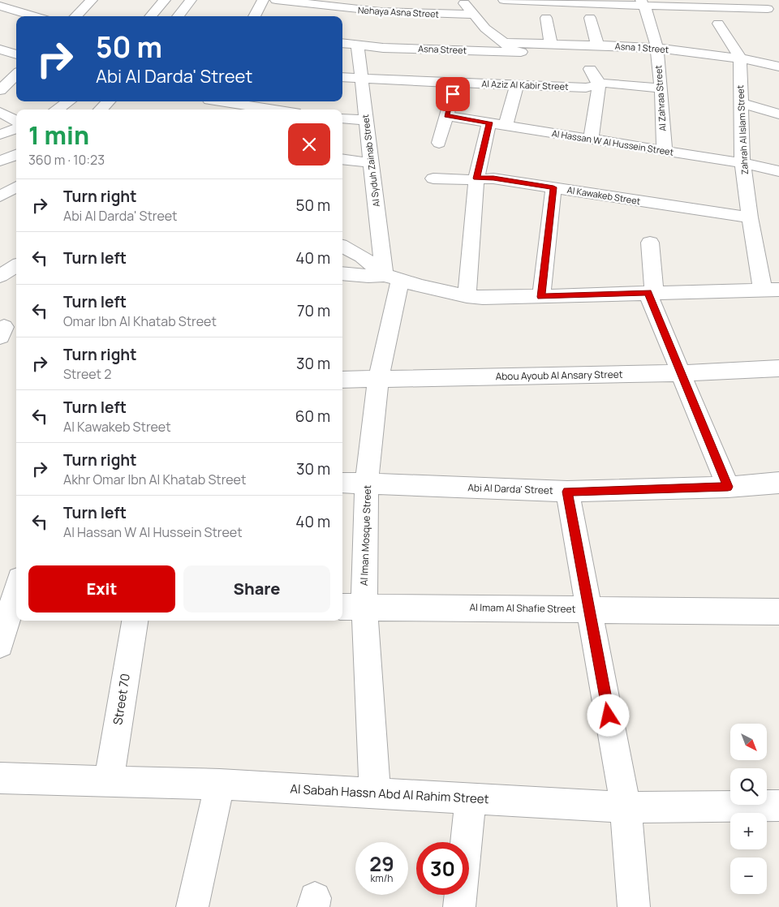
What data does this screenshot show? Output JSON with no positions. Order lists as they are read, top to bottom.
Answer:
{
  "streets": {
    "street": [
      "Nehaya Asna Street",
      "Asna 1 Street",
      "Asna Street",
      "Al Aziz Al Kabir Street",
      "Al Zahraa Street",
      "Zahrah Al Islam Street",
      "Al Hassan W Al Hussein Street",
      "Al Syduh Zainab Street",
      "Al Kawakeb Street",
      "Abou Ayoub Al Ansary Street",
      "Abi Al Darda' Street",
      "Al Iman Mosque Street",
      "Al Imam Al Shafie Street",
      "Street 70",
      "Al Sabah Hassn Abd Al Rahim Street"
    ]
  },
  "crossings": [
    ["Asna 1 Street", "Asna Street"],
    ["Asna 1 Street", "Al Zahraa Street"],
    ["Asna 1 Street", "Zahrah Al Islam Street"],
    ["Asna Street", "Al Syduh Zainab Street"],
    ["Al Aziz Al Kabir Street", "Al Zahraa Street"],
    ["Al Aziz Al Kabir Street", "Al Syduh Zainab Street"],
    ["Al Zahraa Street", "Al Hassan W Al Hussein Street"],
    ["Zahrah Al Islam Street", "Al Hassan W Al Hussein Street"],
    ["Zahrah Al Islam Street", "Al Kawakeb Street"],
    ["Al Syduh Zainab Street", "Al Iman Mosque Street"],
    ["Abou Ayoub Al Ansary Street", "Al Iman Mosque Street"],
    ["Abi Al Darda' Street", "Al Iman Mosque Street"],
    ["Al Iman Mosque Street", "Al Imam Al Shafie Street"],
    ["Al Iman Mosque Street", "Al Sabah Hassn Abd Al Rahim Street"],
    ["Street 70", "Al Sabah Hassn Abd Al Rahim Street"]
  ],
  "north": "bottom right",
  "page": {
    "turn": ["50 m", "Abi Al Darda' Street"],
    "heading": ["1 min", "360 m · 10:23"],
    "list": [
      {
        "name": "Turn right",
        "note": "Abi Al Darda' Street",
        "value": "50 m"
      },
      {
        "name": "Turn left",
        "value": "40 m"
      },
      {
        "name": "Turn left",
        "note": "Omar Ibn Al Khatab Street",
        "value": "70 m"
      },
      {
        "name": "Turn right",
        "note": "Street 2",
        "value": "30 m"
      },
      {
        "name": "Turn left",
        "note": "Al Kawakeb Street",
        "value": "60 m"
      },
      {
        "name": "Turn right",
        "note": "Akhr Omar Ibn Al Khatab Street",
        "value": "30 m"
      },
      {
        "name": "Turn left",
        "note": "Al Hassan W Al Hussein Street",
        "value": "40 m"
      }
    ],
    "buttons": ["Exit", "Share"],
    "map_buttons": ["+", "−"],
    "speed": "29 km/h",
    "limit": "30"
  }
}
